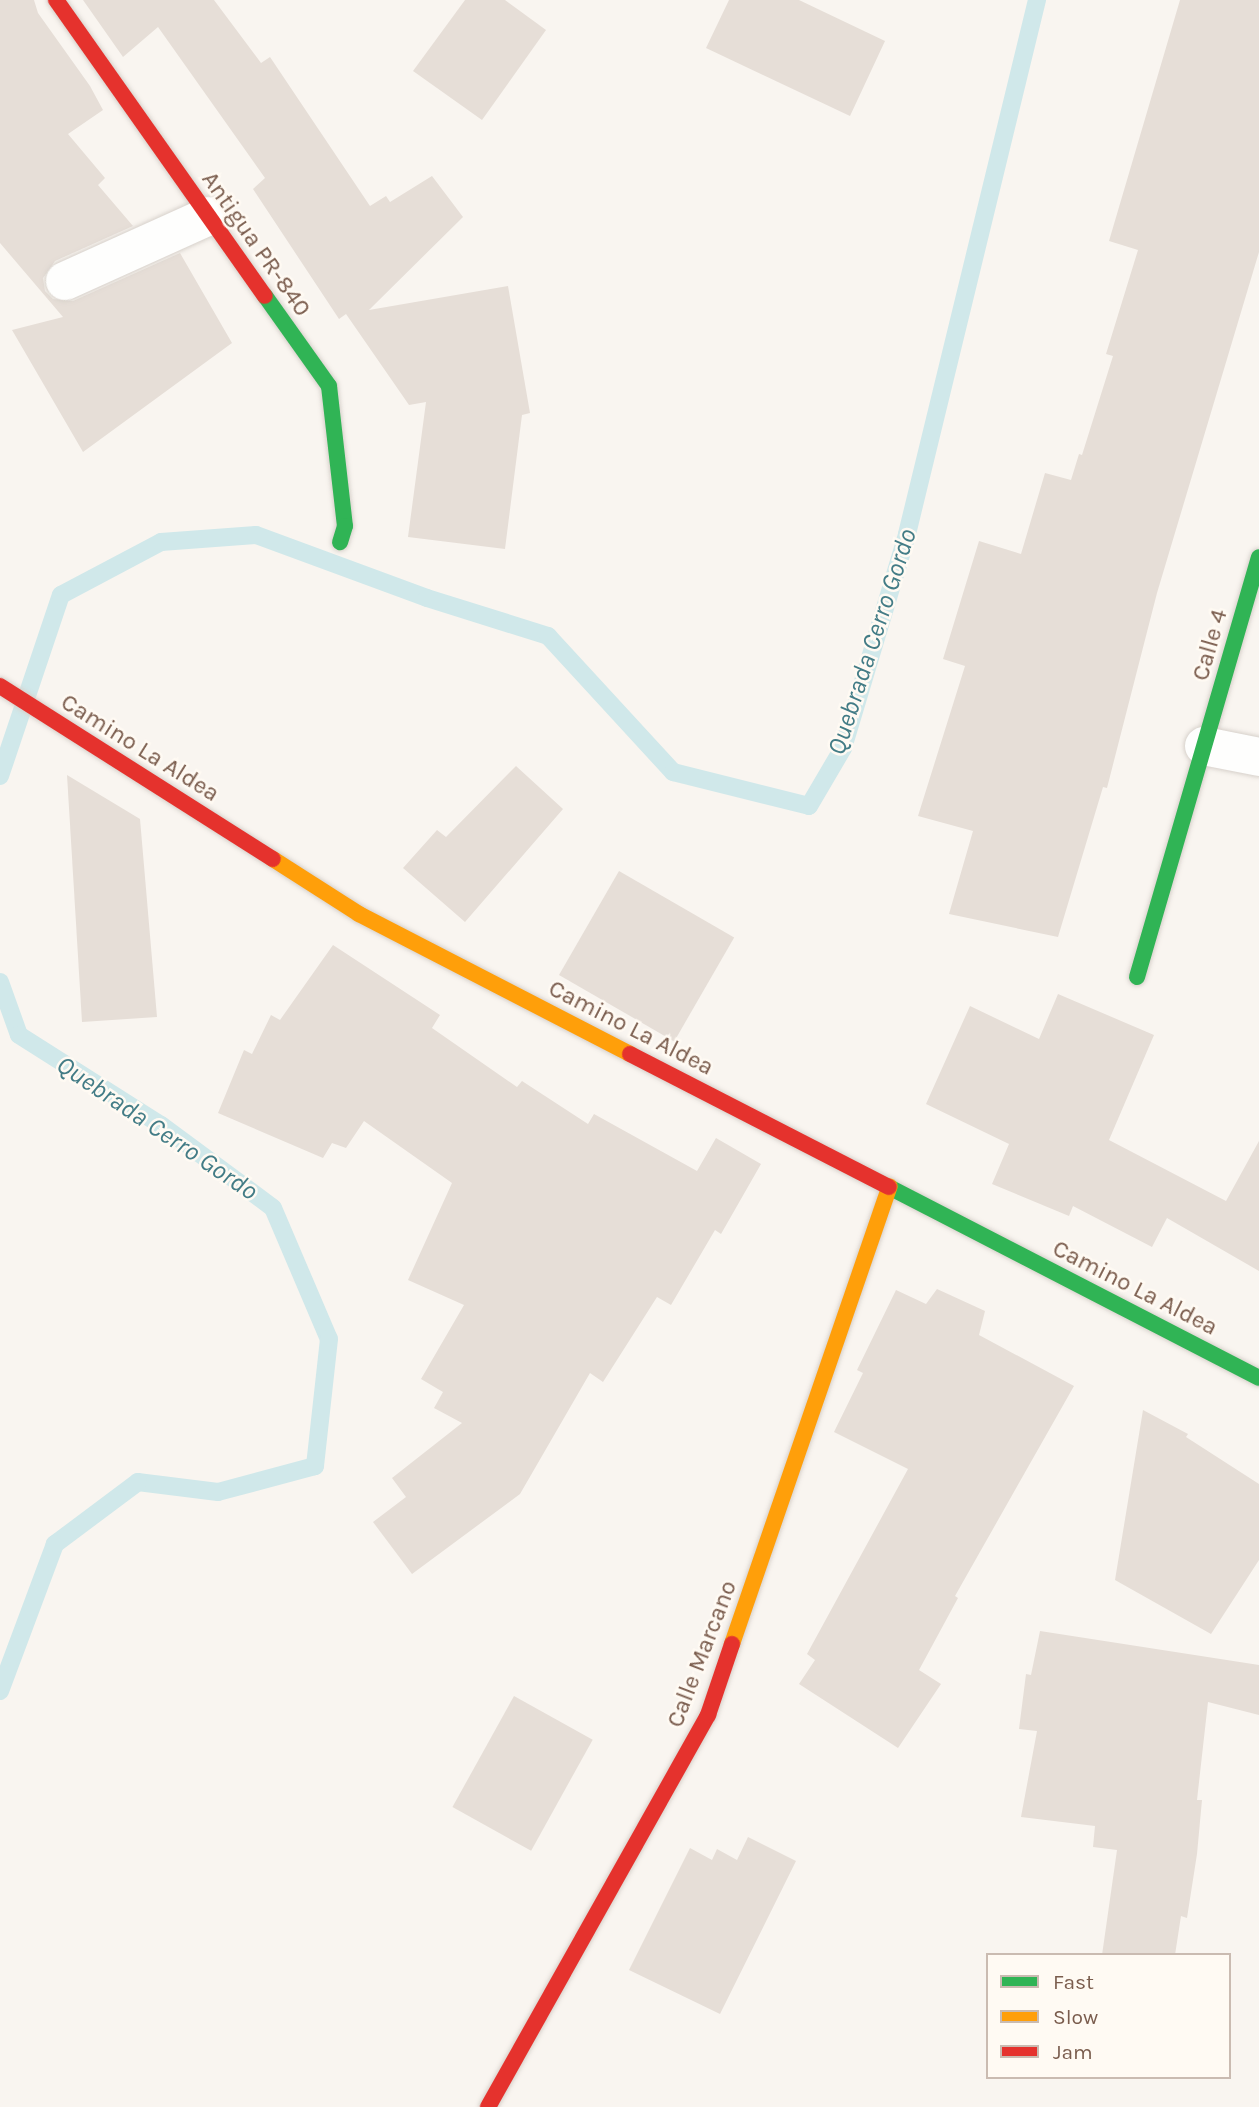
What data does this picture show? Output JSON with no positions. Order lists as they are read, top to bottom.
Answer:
{
  "streets": {
    "street": [
      "Antigua PR-840",
      "Calle 4",
      "Camino La Aldea",
      "Calle Marcano"
    ]
  },
  "crossings": [
    ["Camino La Aldea", "Calle Marcano"]
  ],
  "water": ["Quebrada Cerro Gordo"],
  "legend": ["Fast", "Slow", "Jam"]
}
